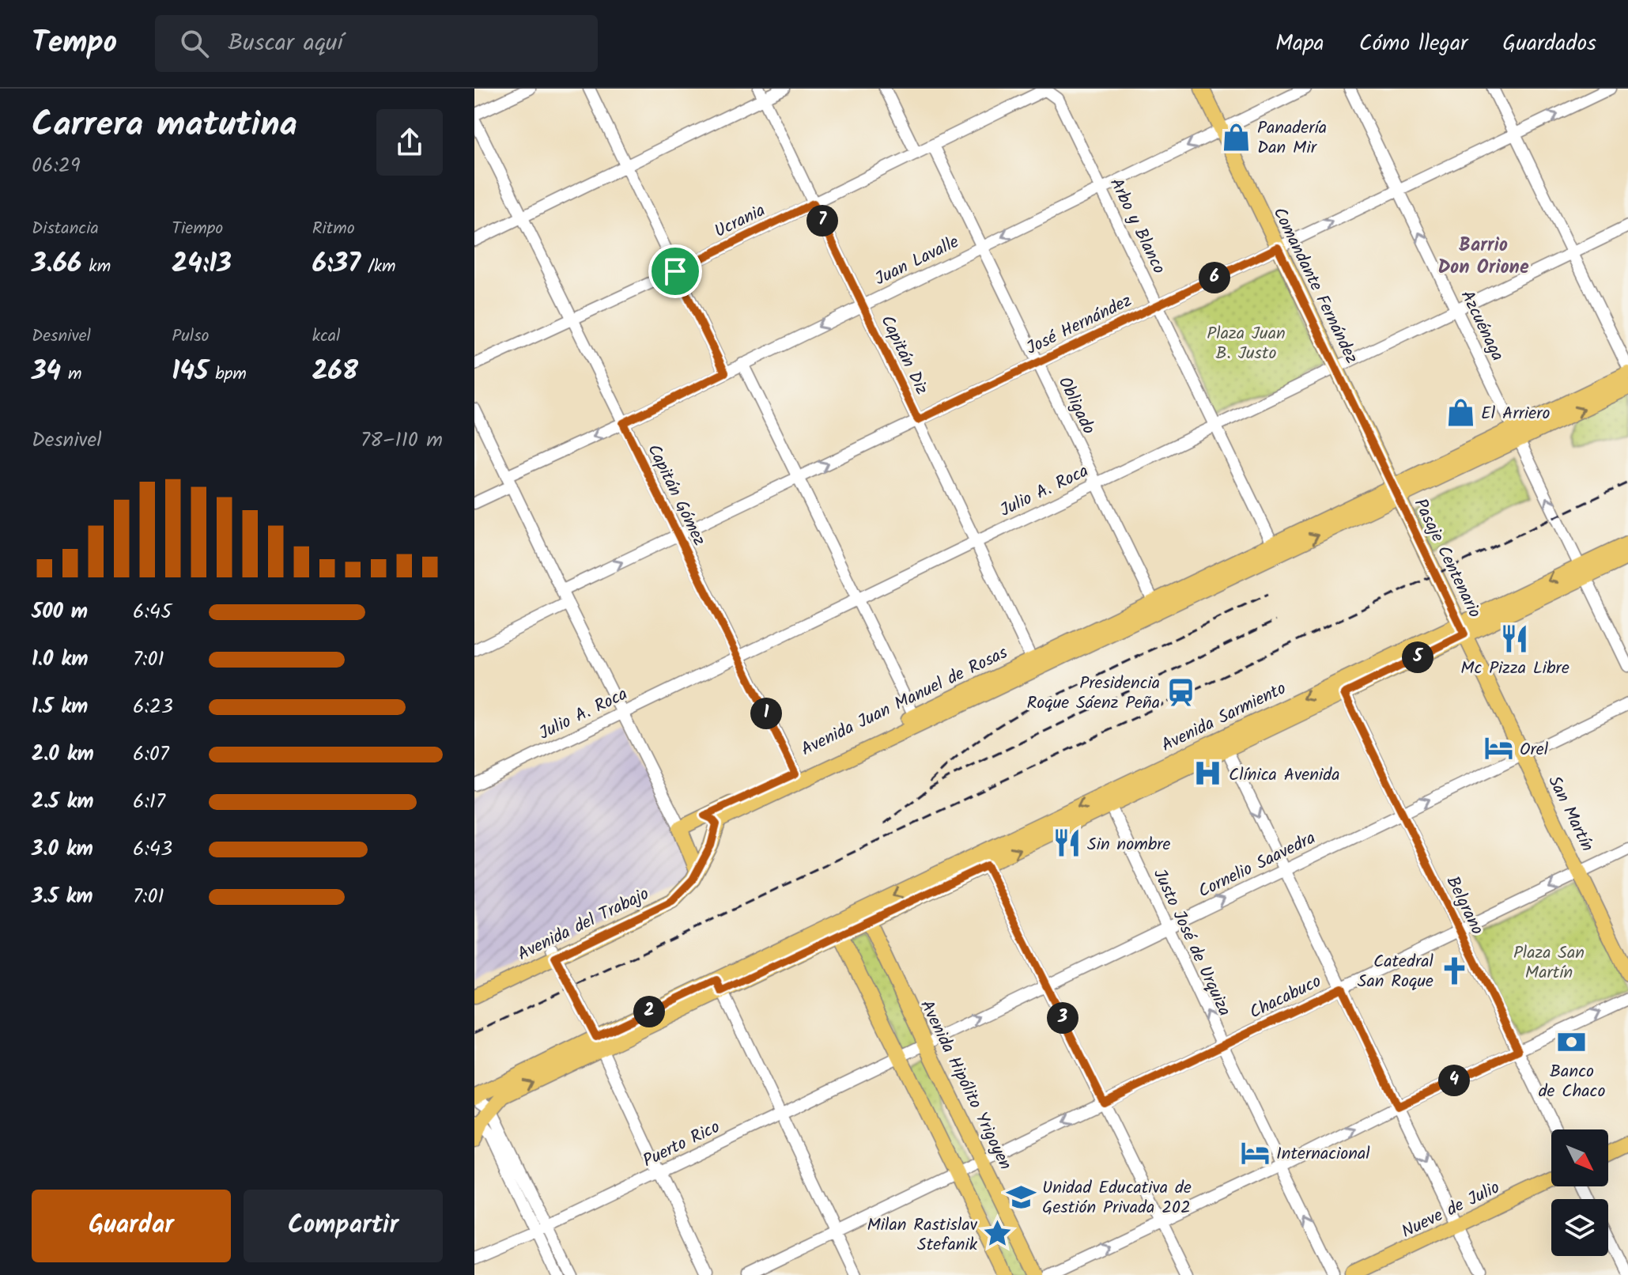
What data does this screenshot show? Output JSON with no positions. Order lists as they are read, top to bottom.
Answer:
{
  "streets": {
    "main road": [
      "Comandante Fernández",
      "Pasaje Centenario",
      "Avenida Juan Manuel de Rosas",
      "Avenida Sarmiento",
      "San Martín",
      "Avenida del Trabajo",
      "Avenida Hipólito Yrigoyen",
      "Nueve de Julio"
    ],
    "street": [
      "Ucrania",
      "Arbo y Blanco",
      "Juan Lavalle",
      "José Hernández",
      "Azcuénaga",
      "Capitán Diz",
      "Obligado",
      "Julio A. Roca",
      "Capitán Gómez",
      "Cornelio Saavedra",
      "Belgrano",
      "Justo José de Urquiza",
      "Chacabuco",
      "Puerto Rico"
    ]
  },
  "crossings": [
    ["Ucrania", "Arbo y Blanco"],
    ["Ucrania", "Capitán Diz"],
    ["Ucrania", "Obligado"],
    ["Ucrania", "Capitán Gómez"],
    ["Arbo y Blanco", "Juan Lavalle"],
    ["Arbo y Blanco", "José Hernández"],
    ["Arbo y Blanco", "Julio A. Roca"],
    ["Arbo y Blanco", "Avenida Juan Manuel de Rosas"],
    ["Juan Lavalle", "Comandante Fernández"],
    ["Juan Lavalle", "Capitán Diz"],
    ["Juan Lavalle", "Obligado"],
    ["Juan Lavalle", "Capitán Gómez"],
    ["Comandante Fernández", "José Hernández"],
    ["Comandante Fernández", "Julio A. Roca"],
    ["Comandante Fernández", "Pasaje Centenario"],
    ["Comandante Fernández", "Avenida Juan Manuel de Rosas"],
    ["José Hernández", "Azcuénaga"],
    ["José Hernández", "Capitán Diz"],
    ["José Hernández", "Obligado"],
    ["José Hernández", "Capitán Gómez"],
    ["Azcuénaga", "Julio A. Roca"],
    ["Azcuénaga", "Avenida Juan Manuel de Rosas"],
    ["Azcuénaga", "Avenida Sarmiento"],
    ["Capitán Diz", "Julio A. Roca"],
    ["Capitán Diz", "Avenida Juan Manuel de Rosas"],
    ["Obligado", "Julio A. Roca"],
    ["Obligado", "Avenida Juan Manuel de Rosas"],
    ["Julio A. Roca", "Capitán Gómez"],
    ["Capitán Gómez", "Avenida Juan Manuel de Rosas"],
    ["Pasaje Centenario", "Avenida Juan Manuel de Rosas"],
    ["Pasaje Centenario", "Avenida Sarmiento"],
    ["Pasaje Centenario", "San Martín"],
    ["Avenida Sarmiento", "San Martín"],
    ["Avenida Sarmiento", "Belgrano"],
    ["Avenida Sarmiento", "Justo José de Urquiza"],
    ["Avenida Sarmiento", "Avenida Hipólito Yrigoyen"],
    ["San Martín", "Cornelio Saavedra"],
    ["San Martín", "Chacabuco"],
    ["Cornelio Saavedra", "Belgrano"],
    ["Cornelio Saavedra", "Justo José de Urquiza"],
    ["Cornelio Saavedra", "Avenida Hipólito Yrigoyen"],
    ["Cornelio Saavedra", "Puerto Rico"],
    ["Belgrano", "Chacabuco"],
    ["Justo José de Urquiza", "Chacabuco"],
    ["Chacabuco", "Avenida Hipólito Yrigoyen"]
  ],
  "one_way": [
    "Juan Lavalle",
    "José Hernández",
    "Azcuénaga",
    "Cornelio Saavedra",
    "Justo José de Urquiza"
  ],
  "districts": ["Barrio Don Orione"],
  "parks": ["Plaza Juan B. Justo", "Plaza San Martín"],
  "places": {
    "shop": ["Panadería Dan Mir", "El Arriero"],
    "restaurant": ["Mc Pizza Libre", "Sin nombre"],
    "station": ["Presidencia Roque Sáenz Peña"],
    "hotel": ["Orel", "Internacional"],
    "hospital": ["Clínica Avenida"],
    "church": ["Catedral San Roque"],
    "bank": ["Banco de Chaco"],
    "school or university": ["Unidad Educativa de Gestión Privada 202"],
    "place": ["Milan Rastislav Stefanik"]
  },
  "north": "bottom right",
  "page": {
    "header": "Tempo",
    "search": "Buscar aquí",
    "nav": ["Mapa", "Cómo llegar", "Guardados"],
    "heading": ["Carrera matutina", "06:29"],
    "stats": [
      ["Distancia", "3.66 km"],
      ["Tiempo", "24:13"],
      ["Ritmo", "6:37 /km"],
      ["Desnivel", "34 m"],
      ["Pulso", "145 bpm"],
      ["kcal", "268"]
    ],
    "pins": [
      "7",
      "6",
      "5",
      "1",
      "2",
      "3",
      "4"
    ],
    "chart": ["Desnivel", "78–110 m"],
    "list": [
      {
        "name": "500 m",
        "note": "6:45"
      },
      {
        "name": "1.0 km",
        "note": "7:01"
      },
      {
        "name": "1.5 km",
        "note": "6:23"
      },
      {
        "name": "2.0 km",
        "note": "6:07"
      },
      {
        "name": "2.5 km",
        "note": "6:17"
      },
      {
        "name": "3.0 km",
        "note": "6:43"
      },
      {
        "name": "3.5 km",
        "note": "7:01"
      }
    ],
    "buttons": ["Guardar", "Compartir"]
  }
}
